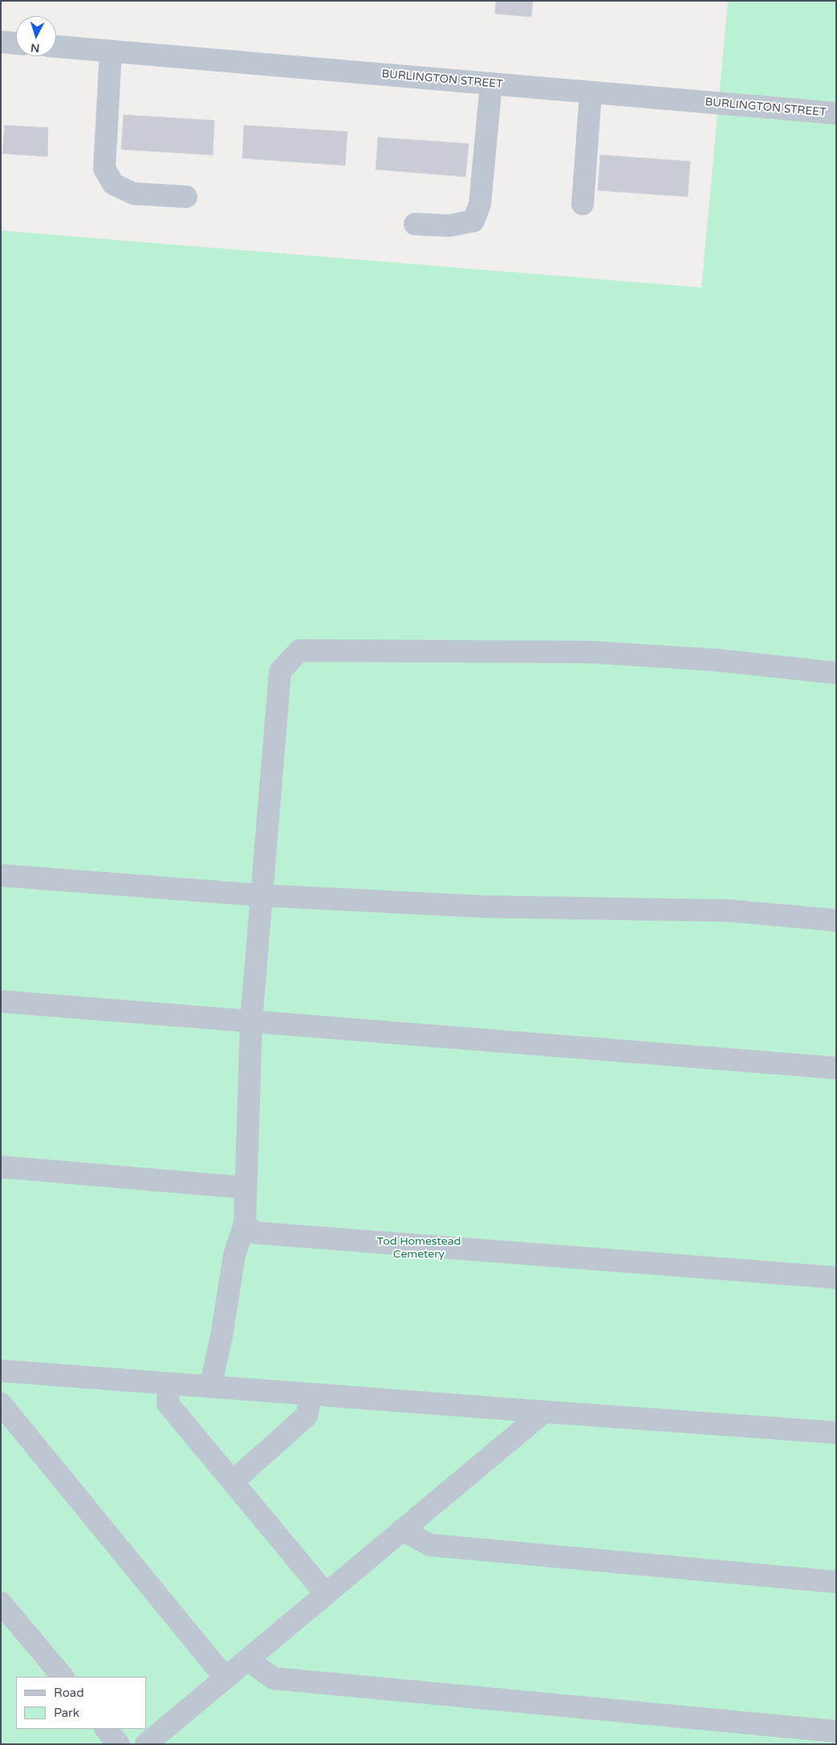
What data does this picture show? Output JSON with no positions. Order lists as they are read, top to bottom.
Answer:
{
  "streets": {
    "street": ["BURLINGTON STREET"]
  },
  "parks": ["Tod Homestead Cemetery"],
  "legend": ["Road", "Park"],
  "north": "bottom"
}
